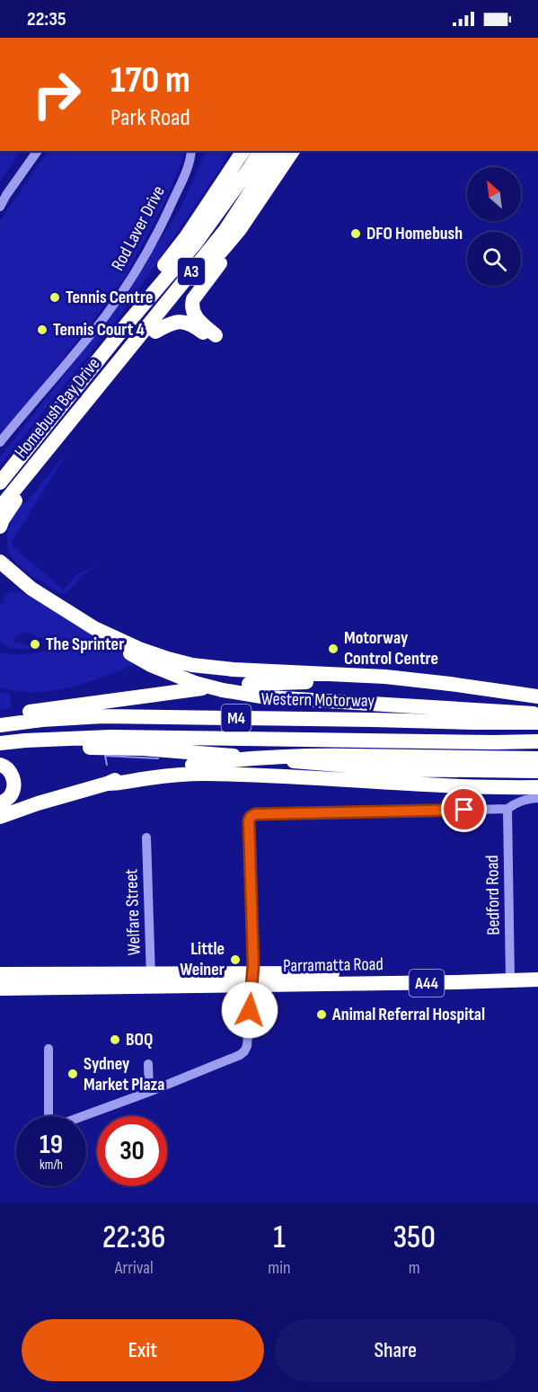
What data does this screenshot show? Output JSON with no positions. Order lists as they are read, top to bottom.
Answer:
{
  "streets": {
    "highway": [
      "A3",
      "Homebush Bay Drive",
      "Western Motorway",
      "M4",
      "Parramatta Road",
      "A44"
    ],
    "street": ["Rod Laver Drive", "Bedford Road", "Welfare Street"]
  },
  "crossings": [
    ["Bedford Road", "Parramatta Road"],
    ["Welfare Street", "Parramatta Road"]
  ],
  "places": [
    "DFO Homebush",
    "Tennis Centre",
    "Tennis Court 4",
    "The Sprinter",
    "Motorway Control Centre",
    "Little Weiner",
    "Animal Referral Hospital",
    "BOQ",
    "Sydney Market Plaza"
  ],
  "north": "top left",
  "page": {
    "status": "22:35",
    "turn": ["170 m", "Park Road"],
    "speed": "19 km/h",
    "limit": "30",
    "eta": [
      "22:36",
      "Arrival",
      "1",
      "min",
      "350",
      "m"
    ],
    "buttons": ["Exit", "Share"]
  }
}
